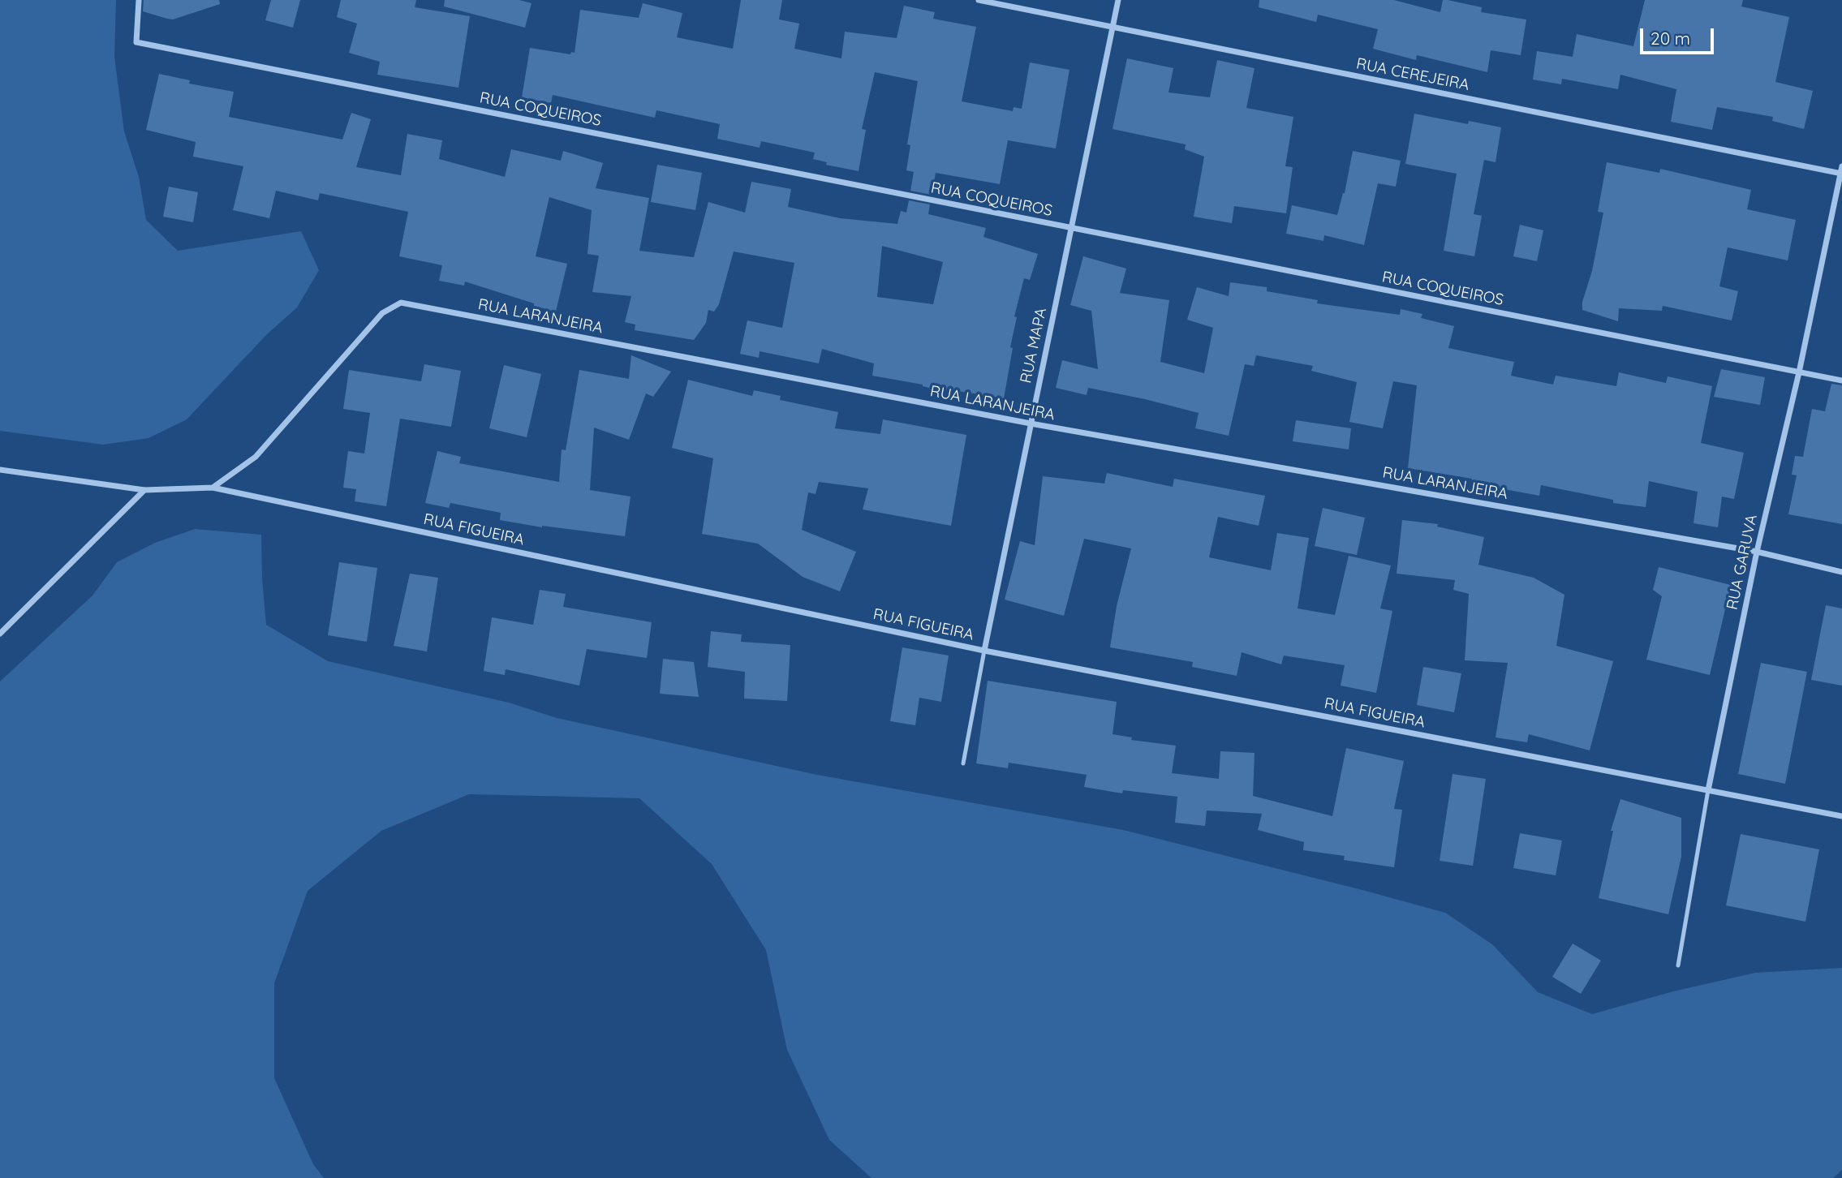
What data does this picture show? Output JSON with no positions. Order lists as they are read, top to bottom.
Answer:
{
  "streets": {
    "street": [
      "RUA CEREJEIRA",
      "RUA COQUEIROS",
      "RUA LARANJEIRA",
      "RUA MAPA",
      "RUA FIGUEIRA",
      "RUA GARUVA"
    ]
  },
  "crossings": [
    ["RUA CEREJEIRA", "RUA MAPA"],
    ["RUA CEREJEIRA", "RUA GARUVA"],
    ["RUA COQUEIROS", "RUA MAPA"],
    ["RUA COQUEIROS", "RUA GARUVA"],
    ["RUA LARANJEIRA", "RUA MAPA"],
    ["RUA LARANJEIRA", "RUA FIGUEIRA"],
    ["RUA LARANJEIRA", "RUA GARUVA"],
    ["RUA MAPA", "RUA FIGUEIRA"],
    ["RUA FIGUEIRA", "RUA GARUVA"]
  ],
  "scale_bar": "20 m"
}
